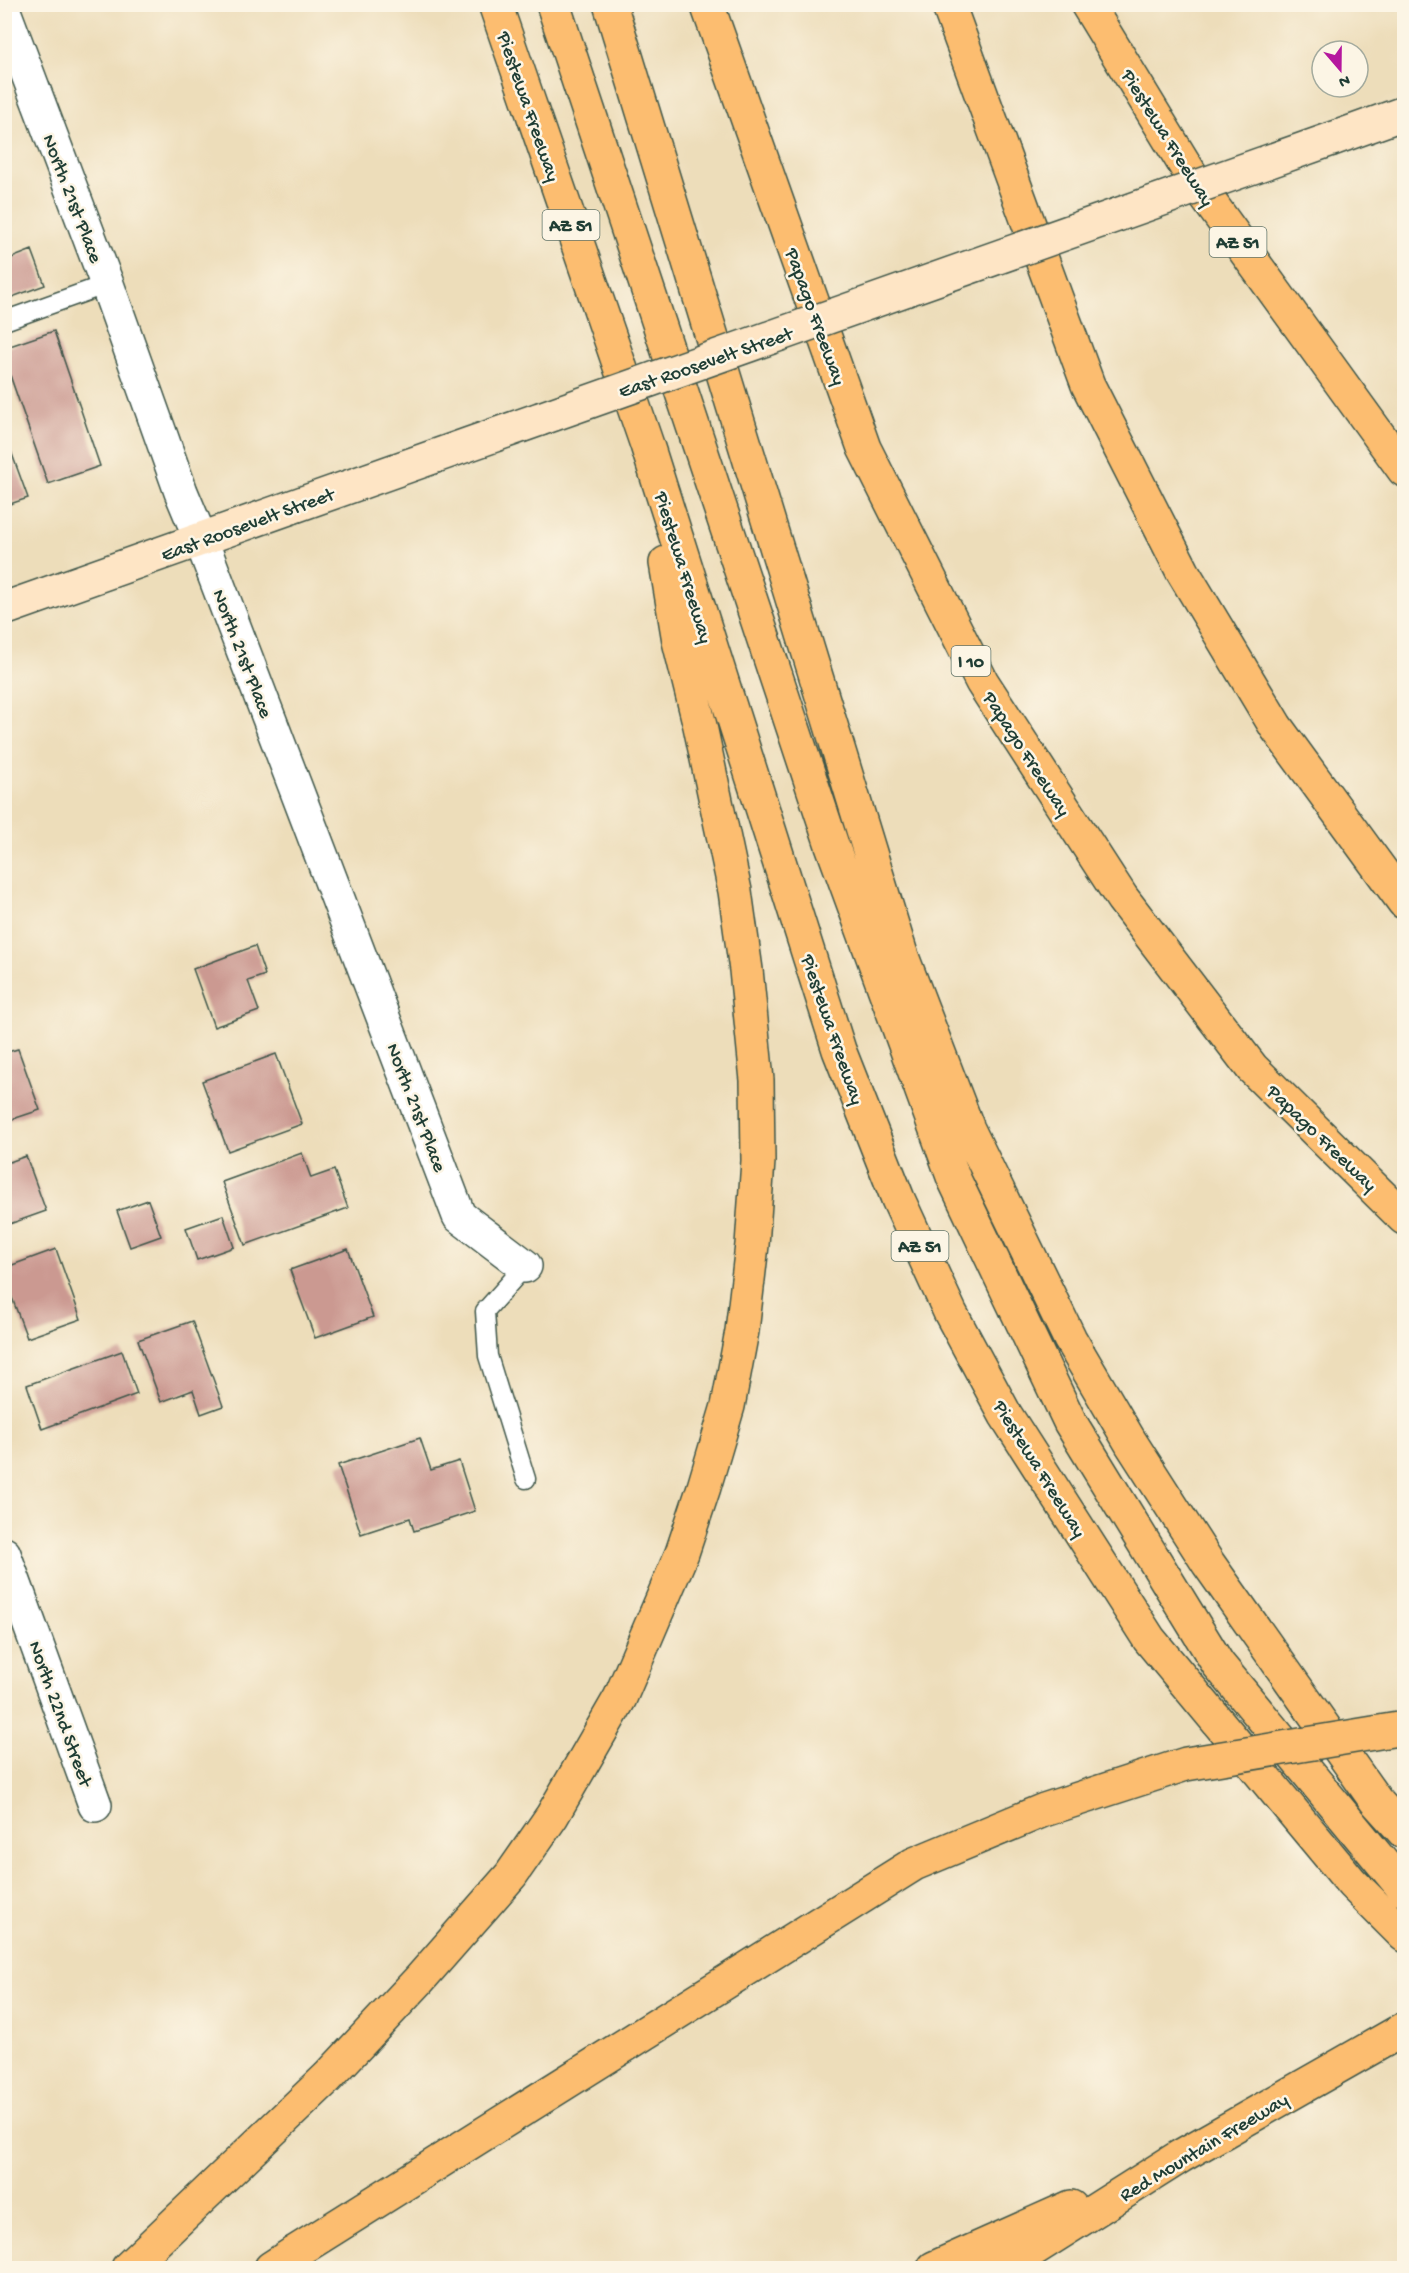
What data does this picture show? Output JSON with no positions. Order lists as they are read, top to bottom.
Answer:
{
  "streets": {
    "highway": [
      "Piestewa Freeway",
      "AZ 51",
      "Papago Freeway",
      "I 10",
      "Red Mountain Freeway"
    ],
    "street": ["North 21st Place", "East Roosevelt Street", "North 22nd Street"]
  },
  "crossings": [
    ["North 21st Place", "East Roosevelt Street"]
  ],
  "north": "bottom"
}
